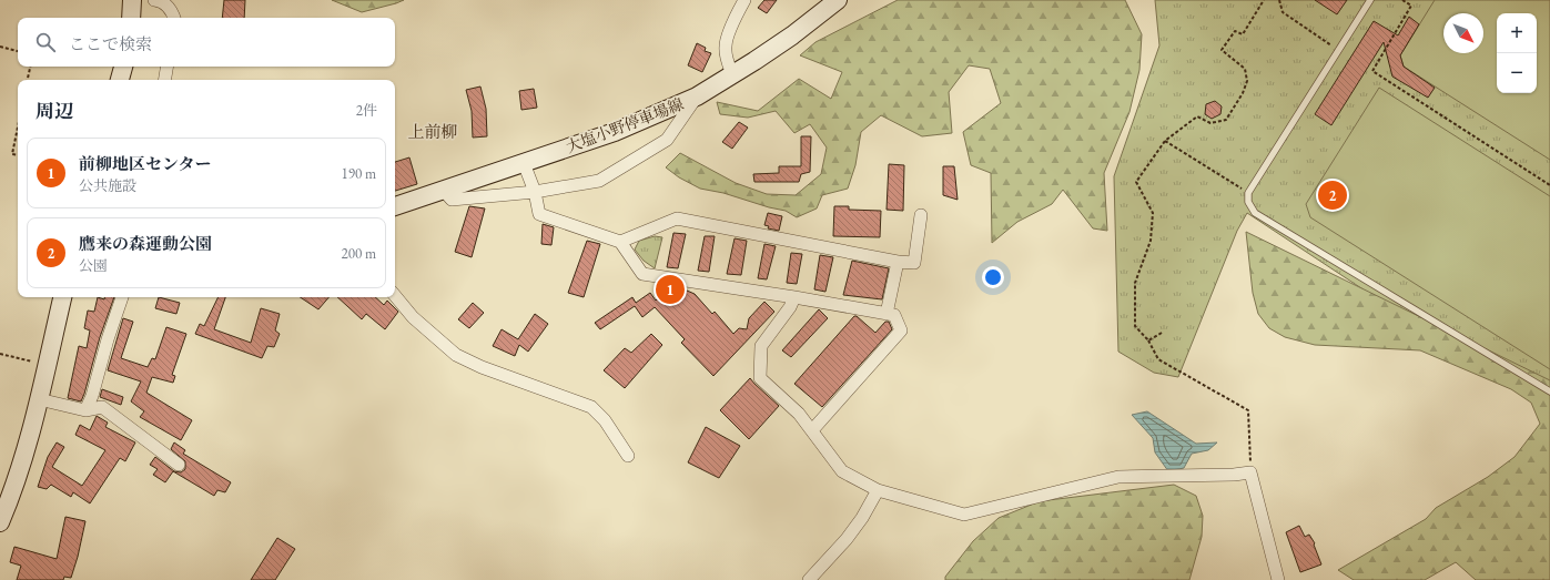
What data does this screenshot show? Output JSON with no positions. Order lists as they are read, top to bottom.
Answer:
{
  "streets": {
    "main road": ["大塩小野停車場線"]
  },
  "districts": ["上前柳"],
  "north": "bottom right",
  "page": {
    "map_buttons": ["+", "−"],
    "search": "ここで検索",
    "heading": ["周辺", "2件"],
    "list": [
      {
        "mark": "1",
        "name": "前柳地区センター",
        "note": "公共施設",
        "value": "190 m"
      },
      {
        "mark": "2",
        "name": "鷹来の森運動公園",
        "note": "公園",
        "value": "200 m"
      }
    ],
    "pins": ["2", "1"]
  }
}
